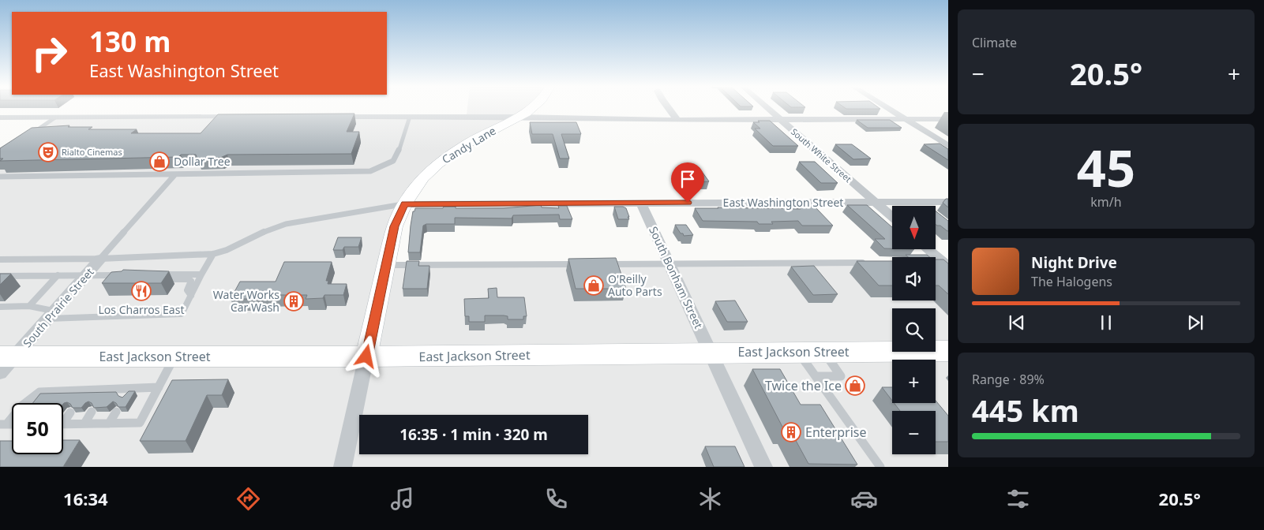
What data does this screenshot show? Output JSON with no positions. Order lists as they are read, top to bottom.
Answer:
{
  "streets": {
    "highway": ["East Jackson Street"],
    "main road": ["Candy Lane"],
    "street": [
      "South White Street",
      "East Washington Street",
      "South Bonham Street",
      "South Prairie Street"
    ]
  },
  "crossings": [
    ["Candy Lane", "East Washington Street"],
    ["Candy Lane", "East Jackson Street"],
    ["South White Street", "East Washington Street"],
    ["East Washington Street", "South Bonham Street"],
    ["South Bonham Street", "East Jackson Street"],
    ["South Prairie Street", "East Jackson Street"]
  ],
  "places": {
    "theatre": ["Rialto Cinemas"],
    "shop": ["Dollar Tree", "O'Reilly Auto Parts", "Twice the Ice"],
    "restaurant": ["Los Charros East"],
    "building": ["Water Works Car Wash", "Enterprise"]
  },
  "north": "bottom",
  "page": {
    "tile": [
      "Climate",
      ["45", "km/h"],
      ["Range · 89%", "445 km"]
    ],
    "turn": ["130 m", "East Washington Street"],
    "heat": ["−", "20.5°", "+"],
    "map_buttons": ["+", "−"],
    "song": ["Night Drive", "The Halogens"],
    "limit": "50",
    "trip": "16:35 · 1 min · 320 m",
    "tabs": ["16:34", "20.5°"]
  }
}
